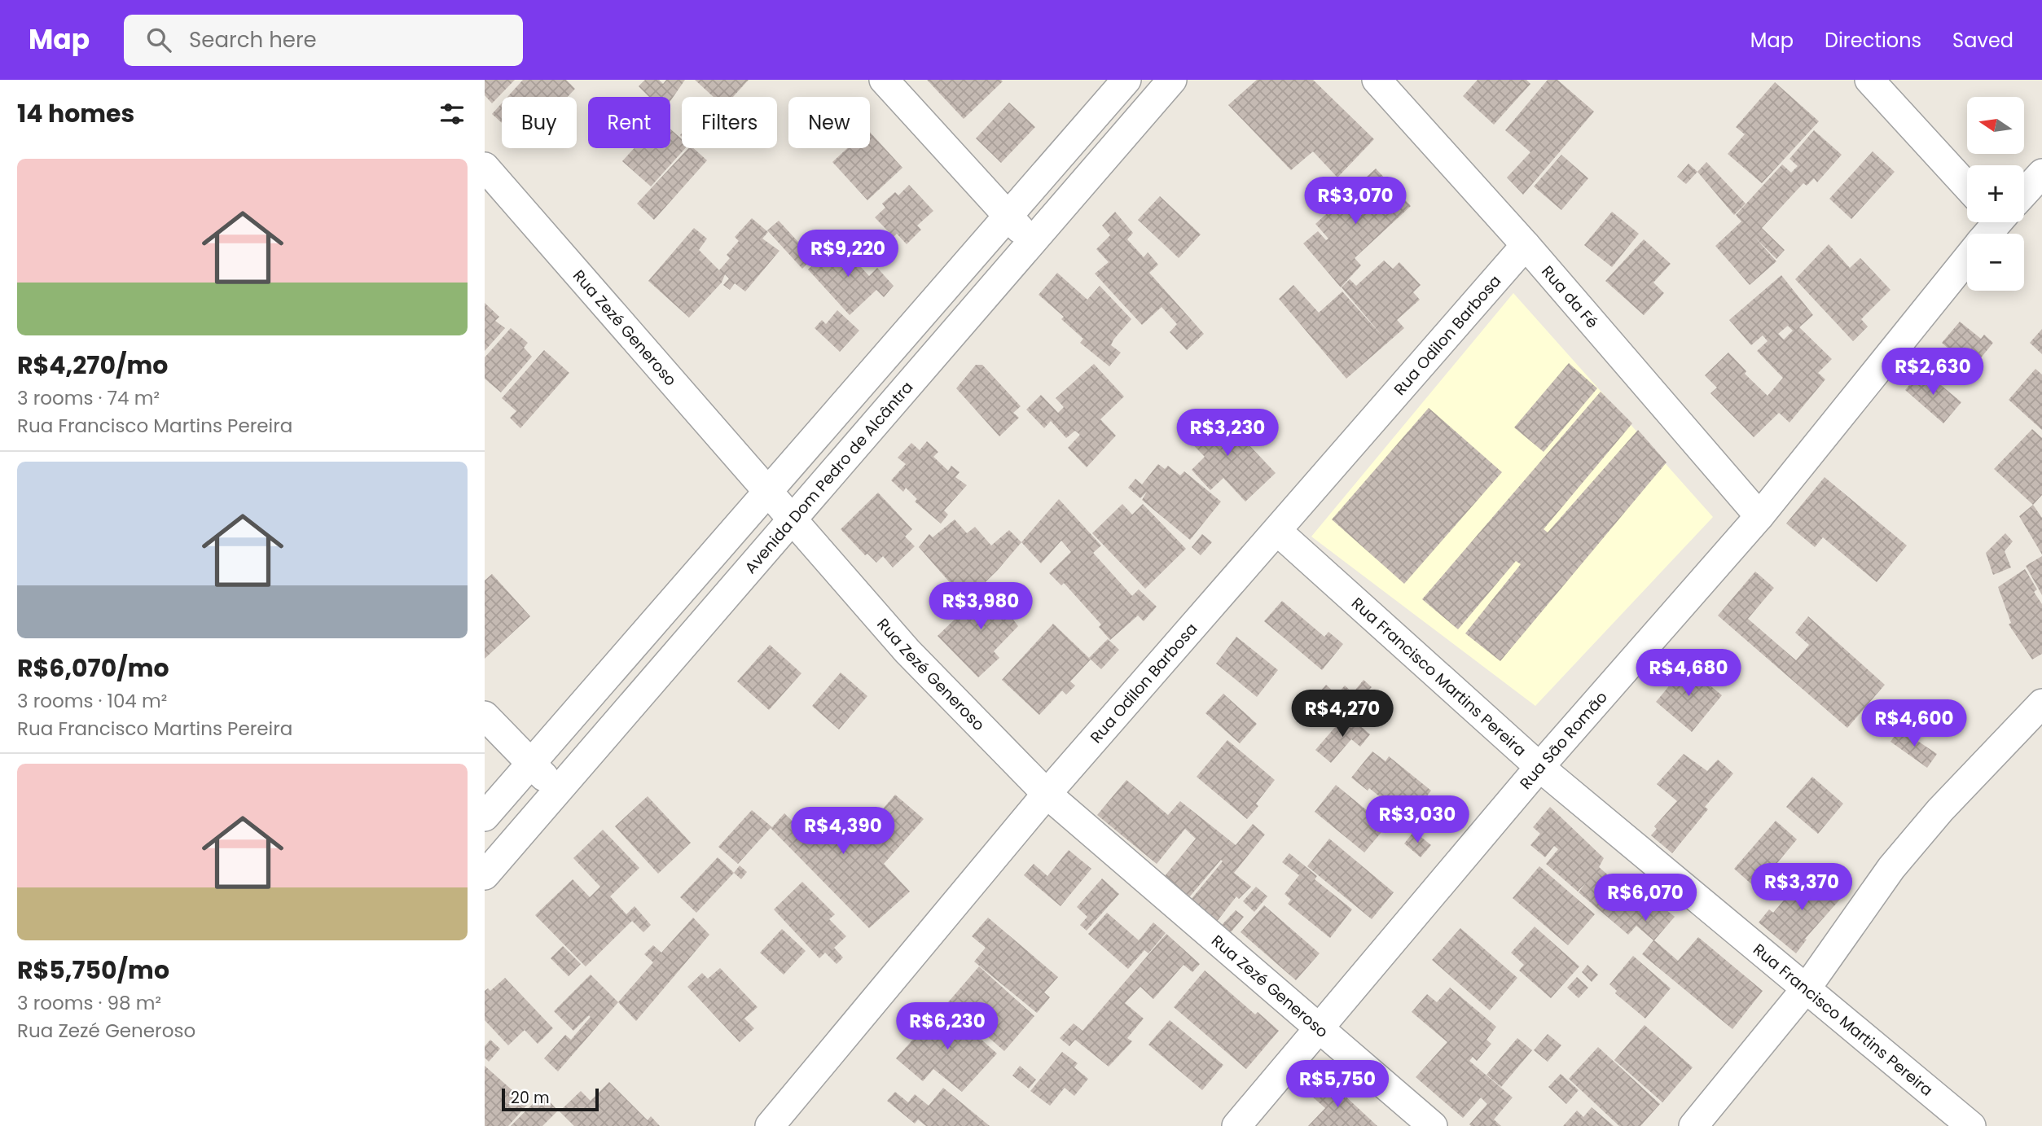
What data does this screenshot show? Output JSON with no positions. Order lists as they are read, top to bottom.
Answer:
{
  "streets": {
    "street": [
      "Rua da Fé",
      "Rua Zezé Generoso",
      "Rua Odilon Barbosa",
      "Avenida Dom Pedro de Alcântra",
      "Rua Francisco Martins Pereira",
      "Rua São Romão"
    ]
  },
  "crossings": [
    ["Rua da Fé", "Rua Odilon Barbosa"],
    ["Rua da Fé", "Rua São Romão"],
    ["Rua Zezé Generoso", "Rua Odilon Barbosa"],
    ["Rua Zezé Generoso", "Avenida Dom Pedro de Alcântra"],
    ["Rua Zezé Generoso", "Rua São Romão"],
    ["Rua Odilon Barbosa", "Rua Francisco Martins Pereira"],
    ["Rua Francisco Martins Pereira", "Rua São Romão"]
  ],
  "scale_bar": "20 m",
  "north": "left",
  "page": {
    "header": "Map",
    "search": "Search here",
    "nav": ["Map", "Directions", "Saved"],
    "heading": "14 homes",
    "map_buttons": ["+", "−"],
    "chip": [
      "Buy",
      "Rent",
      "Filters",
      "New"
    ],
    "list": [
      {
        "name": "R$4,270/mo",
        "note": "3 rooms · 74 m² · Rua Francisco Martins Pereira"
      },
      {
        "name": "R$6,070/mo",
        "note": "3 rooms · 104 m² · Rua Francisco Martins Pereira"
      },
      {
        "name": "R$5,750/mo",
        "note": "3 rooms · 98 m² · Rua Zezé Generoso"
      }
    ],
    "price": [
      "R$3,070",
      "R$9,220",
      "R$2,630",
      "R$3,230",
      "R$3,980",
      "R$4,680",
      "R$4,270",
      "R$4,600",
      "R$3,030",
      "R$4,390",
      "R$3,370",
      "R$6,070",
      "R$6,230",
      "R$5,750"
    ],
    "scale": "20 m"
  }
}
